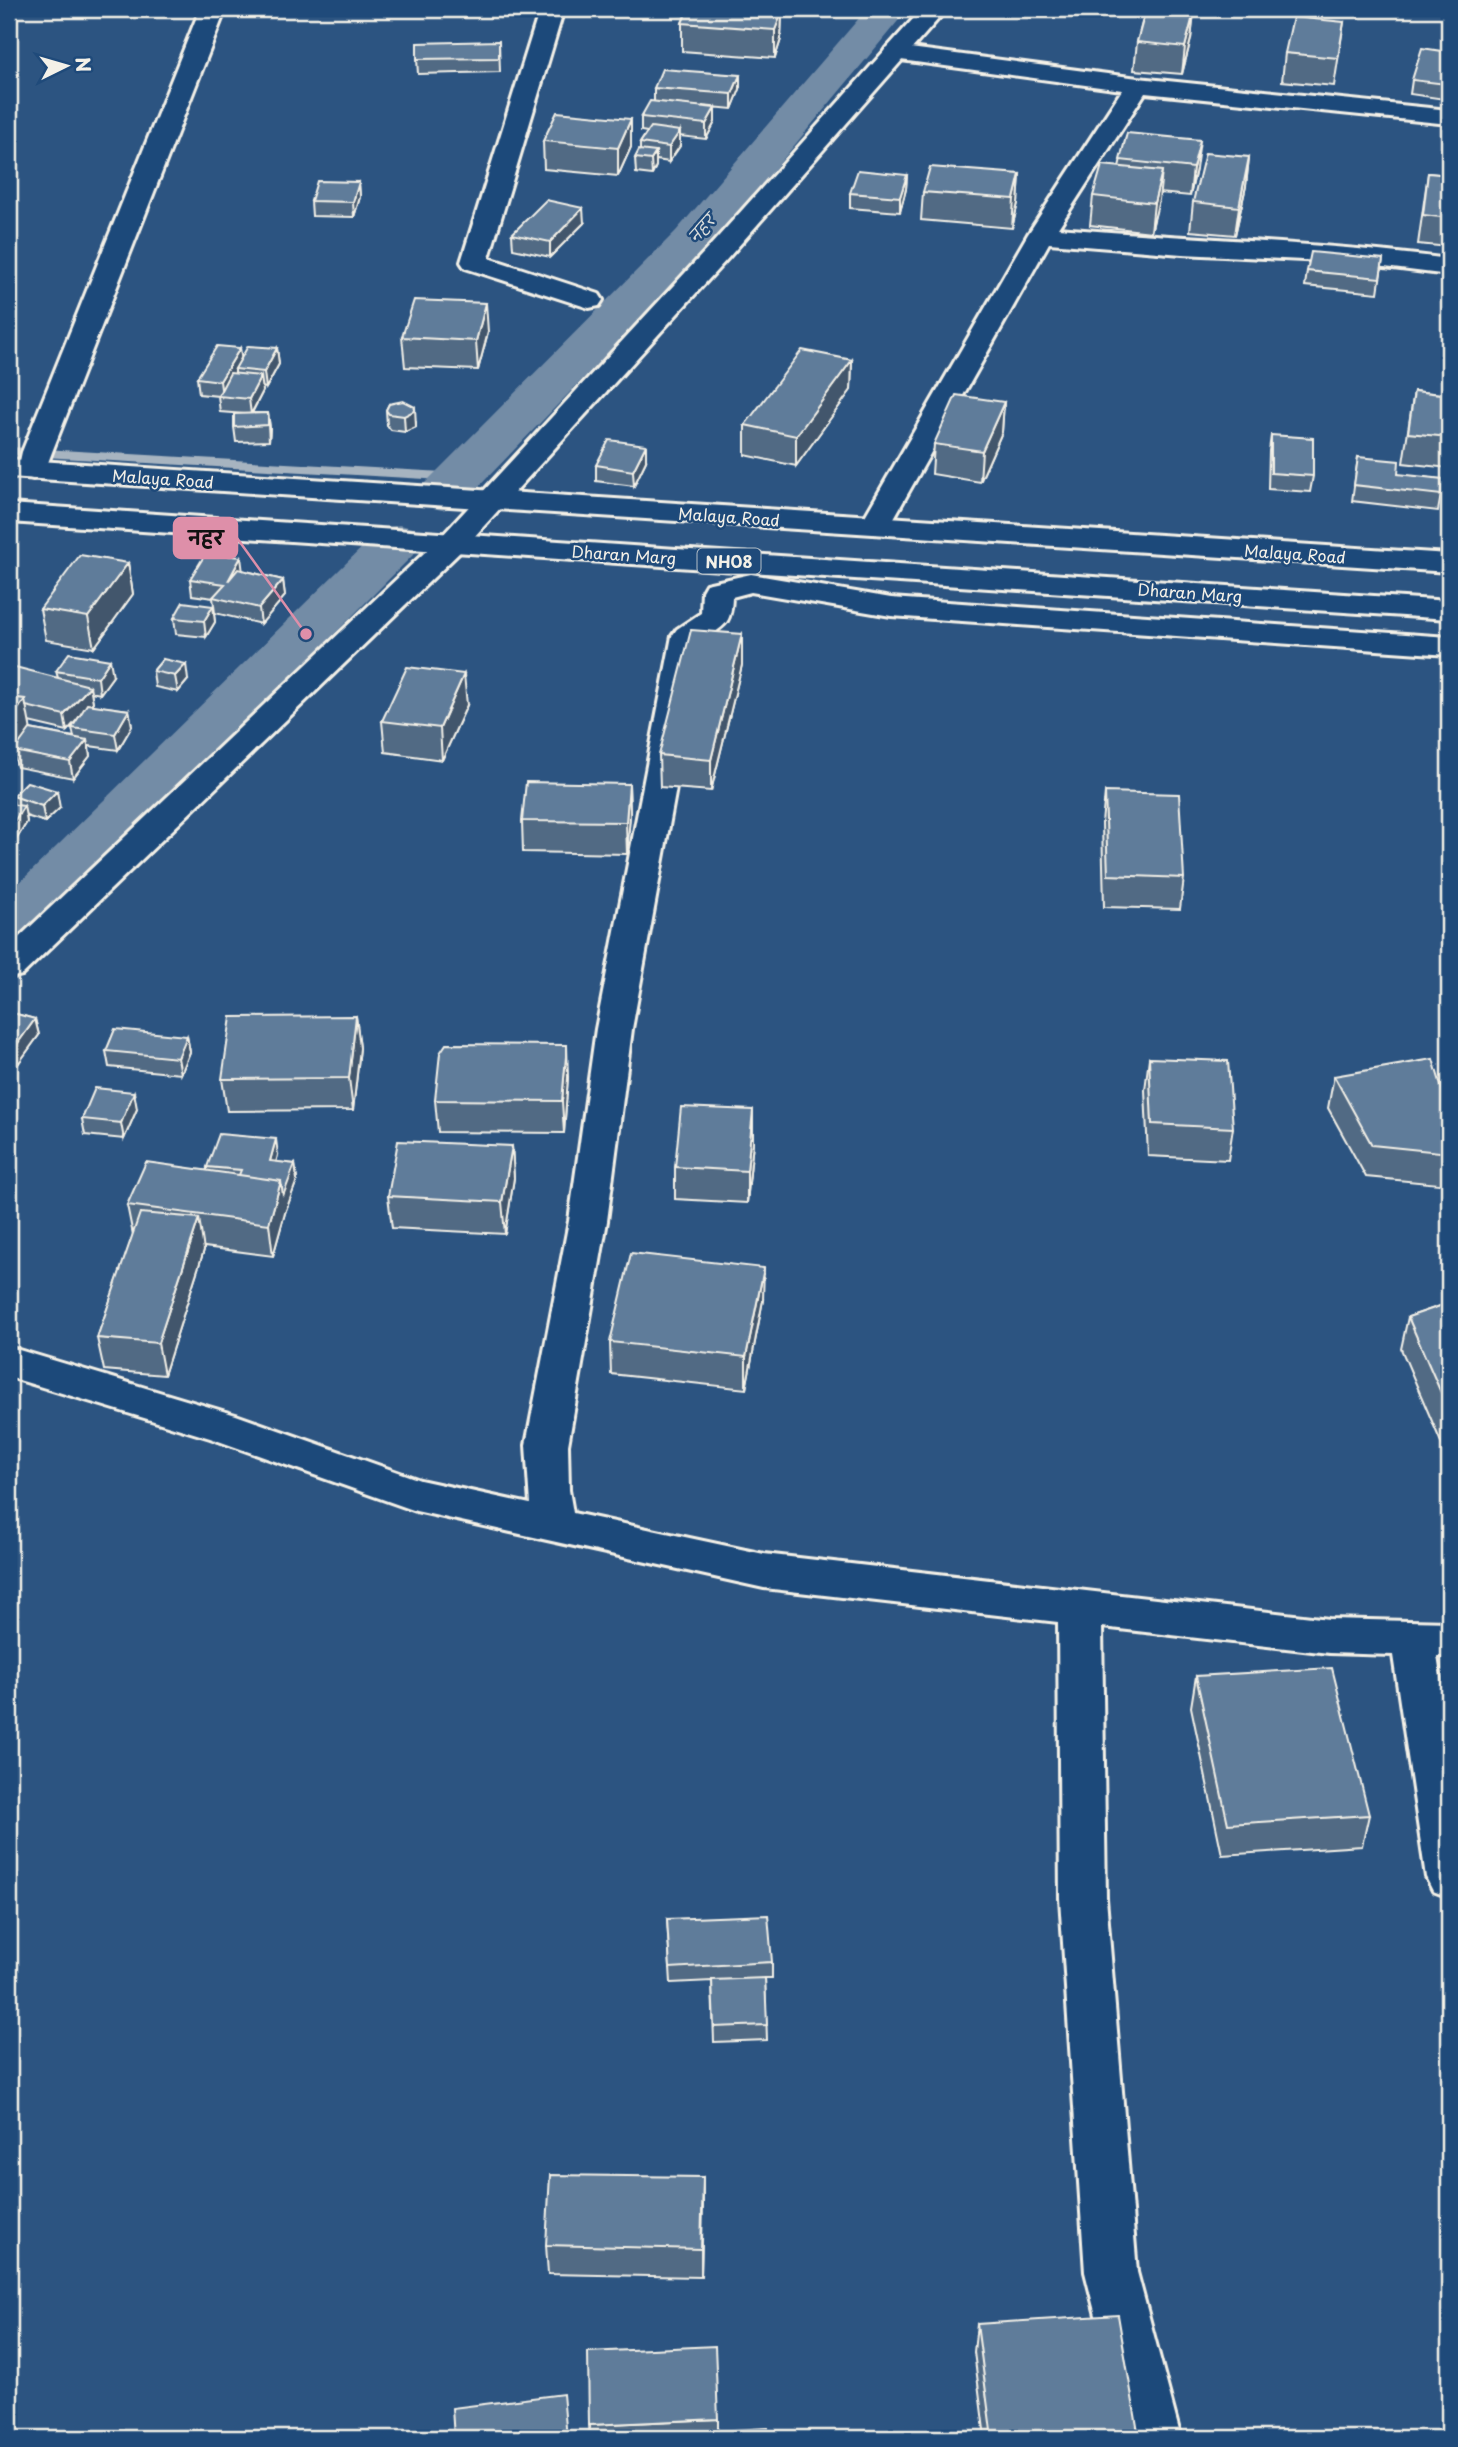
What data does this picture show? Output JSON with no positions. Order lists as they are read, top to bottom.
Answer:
{
  "streets": {
    "street": ["Malaya Road", "Dharan Marg", "NH08"]
  },
  "water": ["नहर"],
  "places": ["नहर"],
  "north": "right"
}
